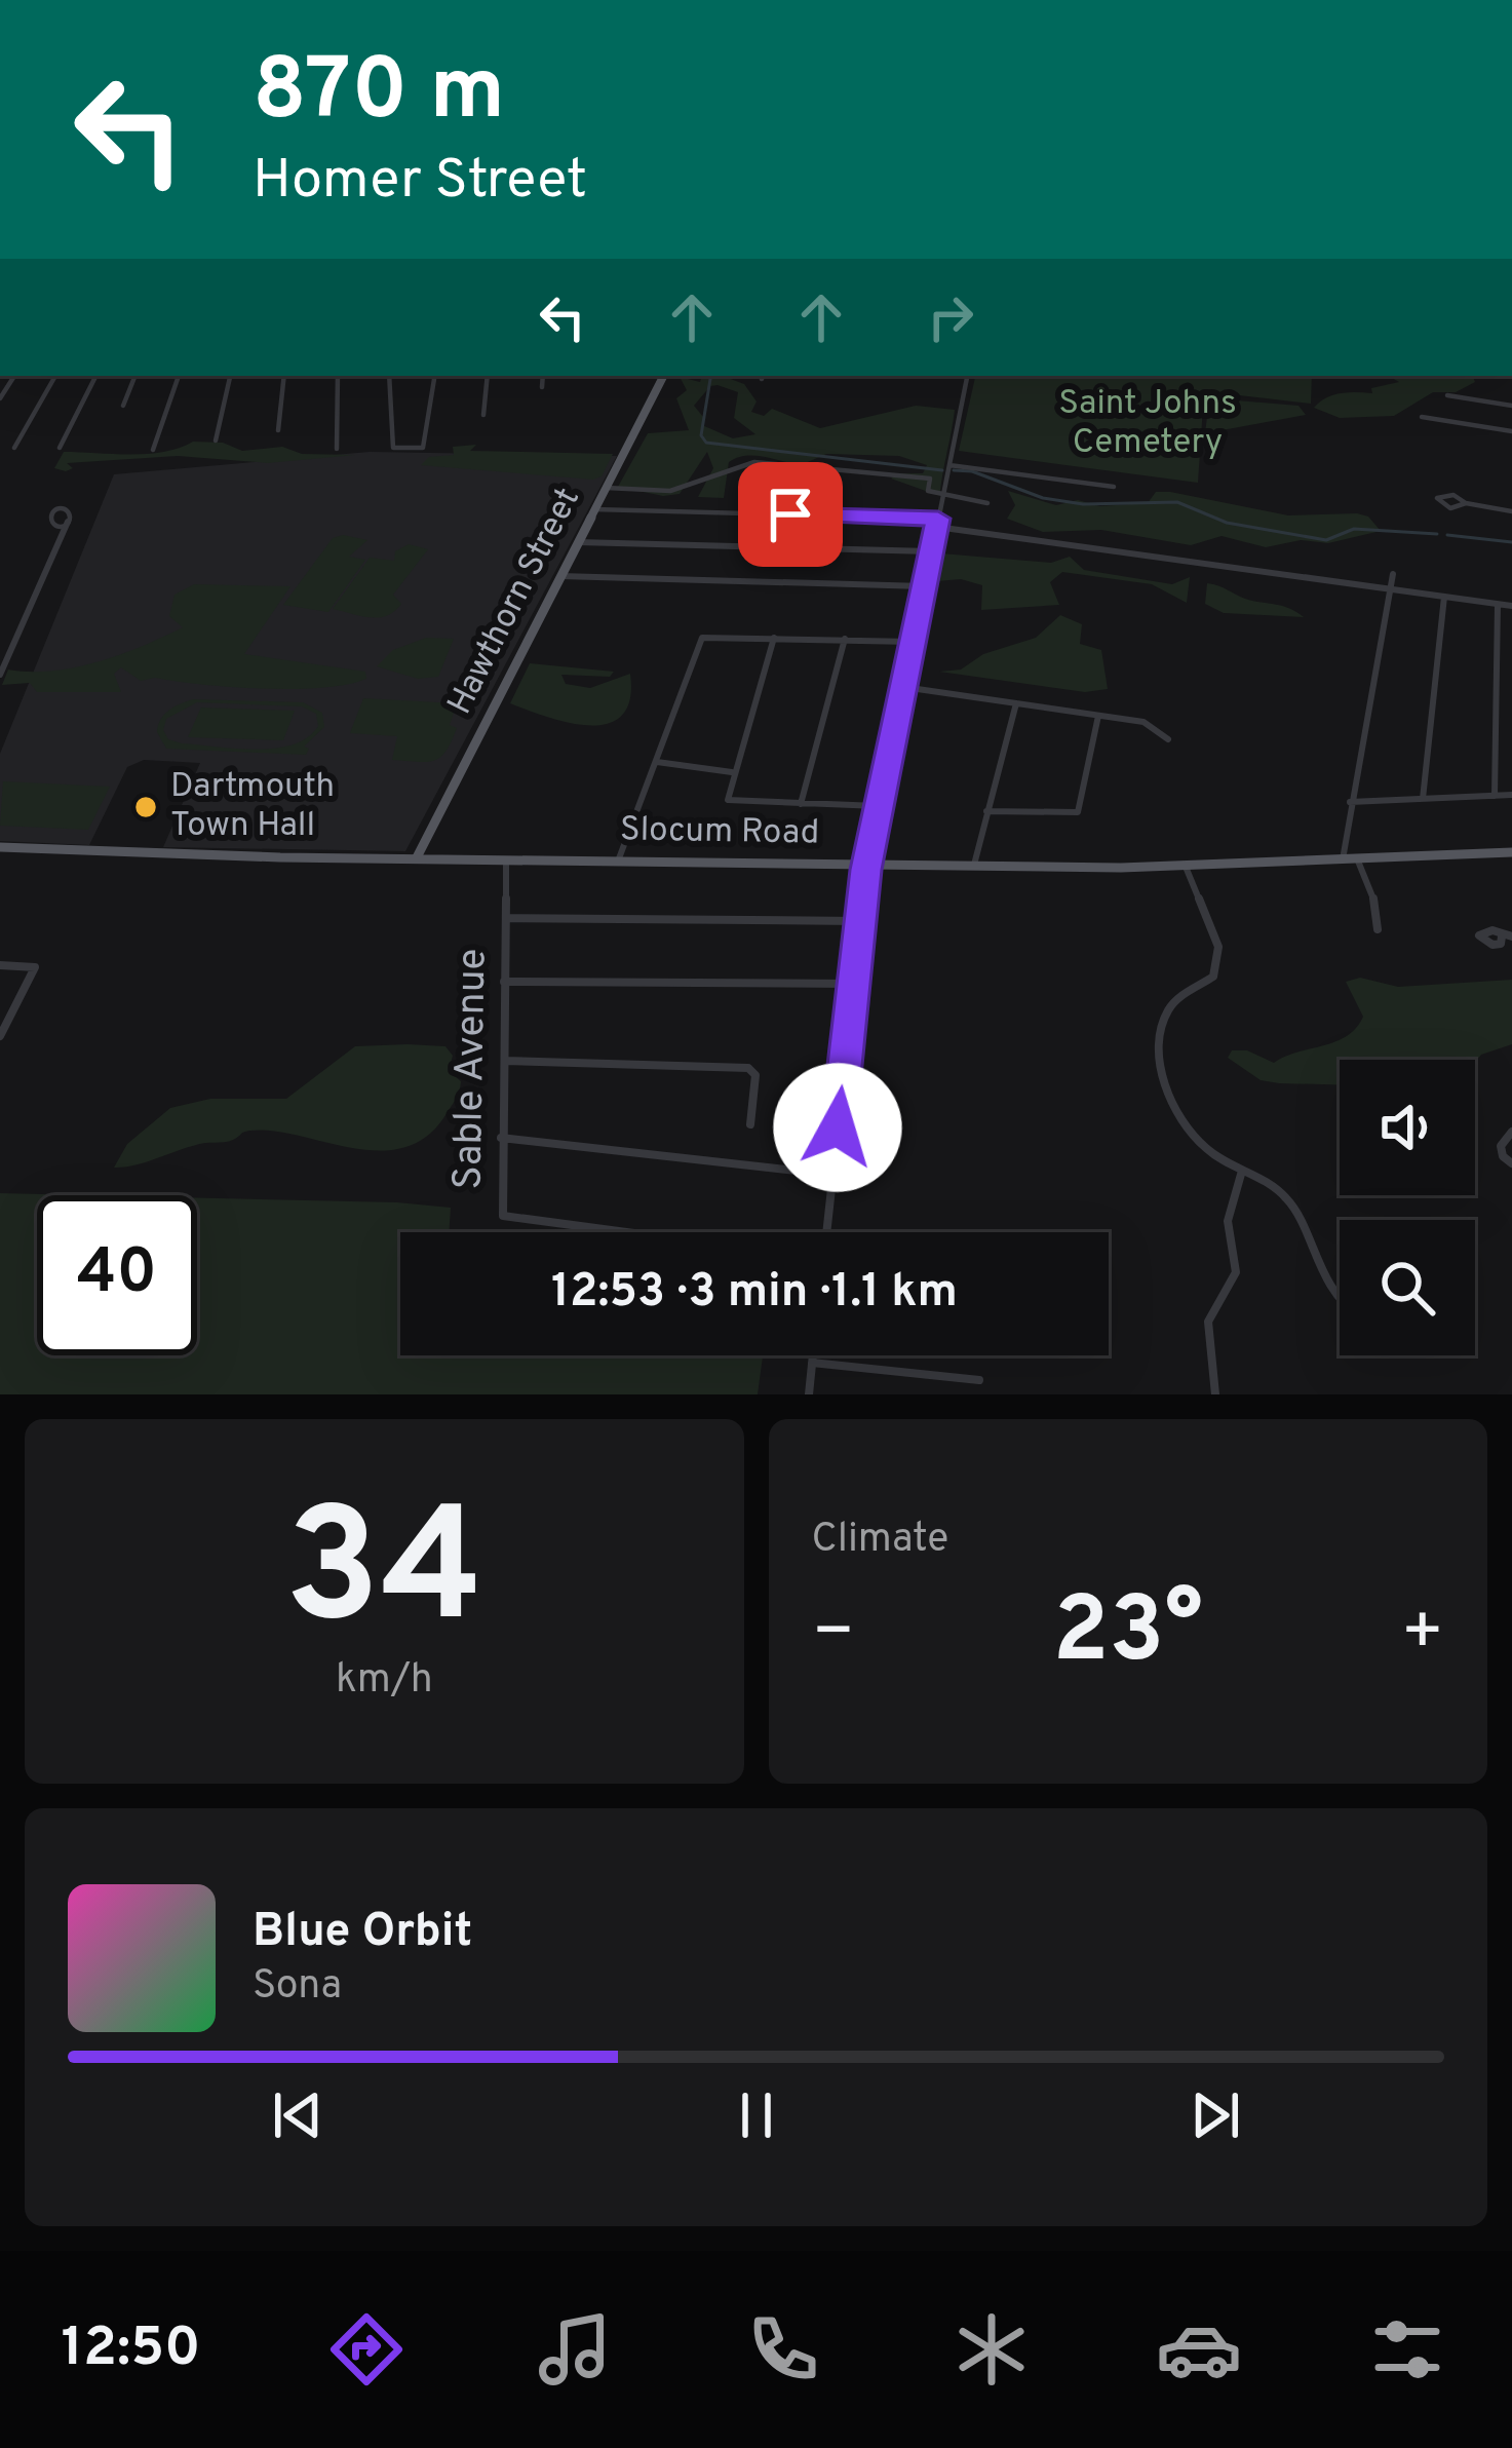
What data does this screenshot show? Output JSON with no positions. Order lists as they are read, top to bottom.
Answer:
{
  "streets": {
    "main road": ["Hawthorn Street", "Slocum Road"],
    "street": ["Sable Avenue"]
  },
  "crossings": [
    ["Hawthorn Street", "Slocum Road"],
    ["Slocum Road", "Sable Avenue"]
  ],
  "parks": ["Saint Johns Cemetery"],
  "places": ["Dartmouth Town Hall"],
  "page": {
    "turn": ["870 m", "Homer Street"],
    "limit": "40",
    "trip": "12:53 · 3 min · 1.1 km",
    "tile": [
      ["34", "km/h"],
      "Climate"
    ],
    "heat": ["−", "23°", "+"],
    "song": ["Blue Orbit", "Sona"],
    "tabs": "12:50"
  }
}
